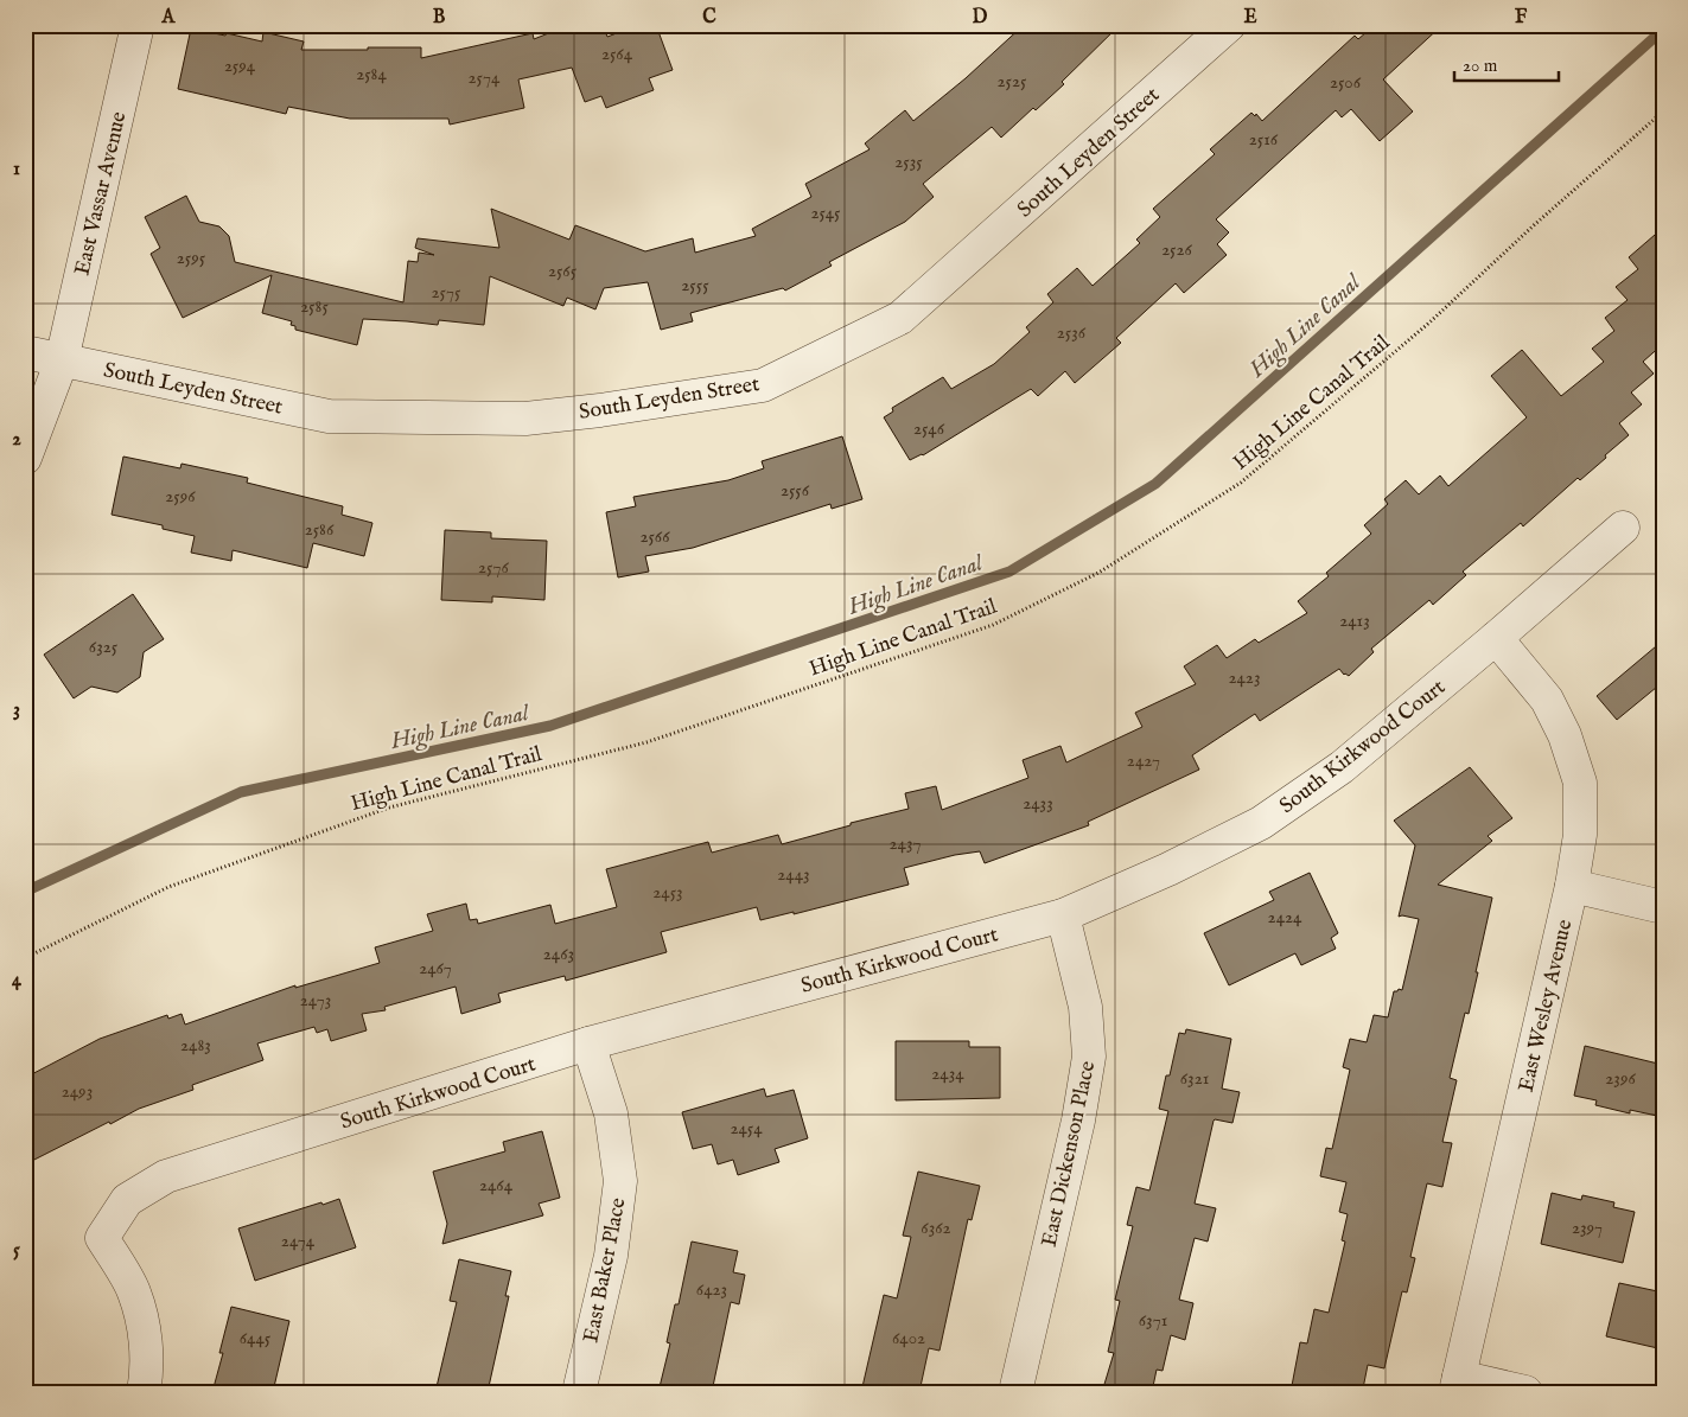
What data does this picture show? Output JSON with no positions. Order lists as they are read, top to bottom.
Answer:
{
  "streets": {
    "street": [
      "South Leyden Street",
      "East Vassar Avenue",
      "South Kirkwood Court",
      "East Wesley Avenue",
      "East Dickenson Place",
      "East Baker Place"
    ],
    "path": ["High Line Canal Trail"]
  },
  "crossings": [
    ["South Leyden Street", "East Vassar Avenue"],
    ["South Kirkwood Court", "East Wesley Avenue"],
    ["South Kirkwood Court", "East Dickenson Place"],
    ["South Kirkwood Court", "East Baker Place"]
  ],
  "water": ["High Line Canal"],
  "house_numbers": [
    "2564",
    "2594",
    "2584",
    "2574",
    "2525",
    "2506",
    "2516",
    "2535",
    "2545",
    "2526",
    "2595",
    "2565",
    "2555",
    "2575",
    "2585",
    "2536",
    "2546",
    "2556",
    "2596",
    "2586",
    "2566",
    "2576",
    "2413",
    "6325",
    "2423",
    "2427",
    "2433",
    "2437",
    "2443",
    "2453",
    "2424",
    "2463",
    "2467",
    "2473",
    "2483",
    "2434",
    "6321",
    "2396",
    "2493",
    "2454",
    "2464",
    "6362",
    "2397",
    "2474",
    "6423",
    "6371",
    "6445",
    "6402"
  ],
  "scale_bar": "20 m",
  "grid": {
    "columns": [
      "A",
      "B",
      "C",
      "D",
      "E",
      "F"
    ],
    "rows": [
      "1",
      "2",
      "3",
      "4",
      "5"
    ]
  }
}
